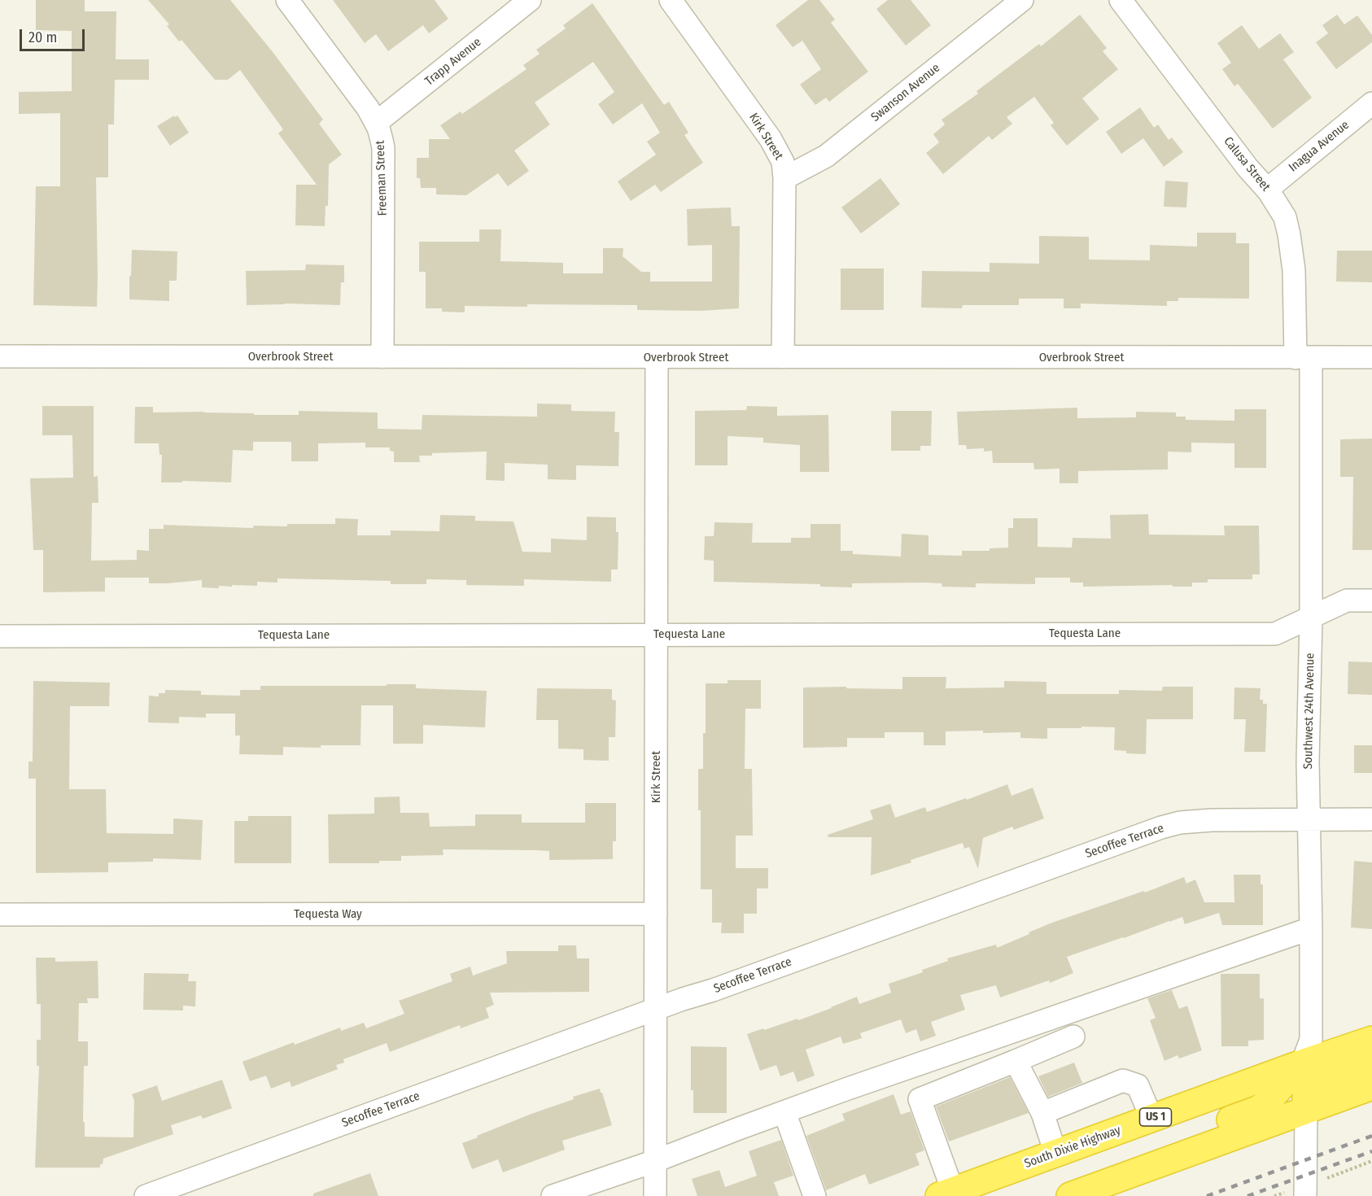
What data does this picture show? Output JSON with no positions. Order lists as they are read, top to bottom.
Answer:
{
  "streets": {
    "highway": ["US 1", "South Dixie Highway"],
    "street": [
      "Trapp Avenue",
      "Swanson Avenue",
      "Kirk Street",
      "Inagua Avenue",
      "Calusa Street",
      "Freeman Street",
      "Overbrook Street",
      "Tequesta Lane",
      "Southwest 24th Avenue",
      "Secoffee Terrace",
      "Tequesta Way"
    ]
  },
  "crossings": [
    ["Trapp Avenue", "Freeman Street"],
    ["Swanson Avenue", "Kirk Street"],
    ["Kirk Street", "Overbrook Street"],
    ["Kirk Street", "Tequesta Lane"],
    ["Kirk Street", "Secoffee Terrace"],
    ["Kirk Street", "Tequesta Way"],
    ["Inagua Avenue", "Calusa Street"],
    ["Calusa Street", "Overbrook Street"],
    ["Calusa Street", "Southwest 24th Avenue"],
    ["Freeman Street", "Overbrook Street"],
    ["Overbrook Street", "Southwest 24th Avenue"],
    ["Tequesta Lane", "Southwest 24th Avenue"],
    ["Southwest 24th Avenue", "Secoffee Terrace"],
    ["Southwest 24th Avenue", "South Dixie Highway"]
  ],
  "scale_bar": "20 m"
}
